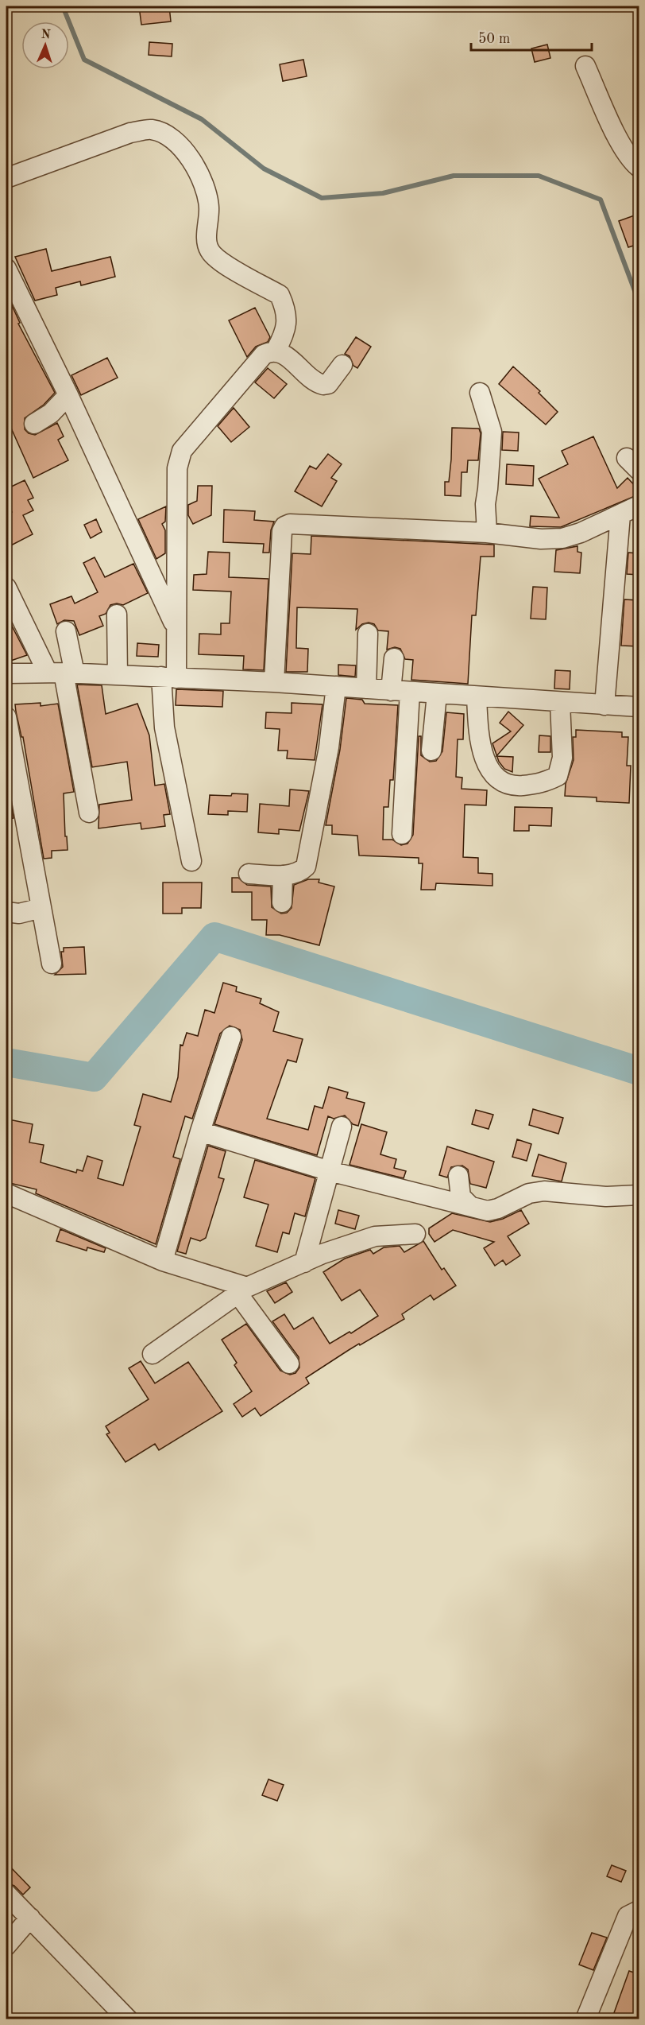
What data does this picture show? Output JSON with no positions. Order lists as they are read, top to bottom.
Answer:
{
  "scale_bar": "50 m",
  "north": "top"
}
